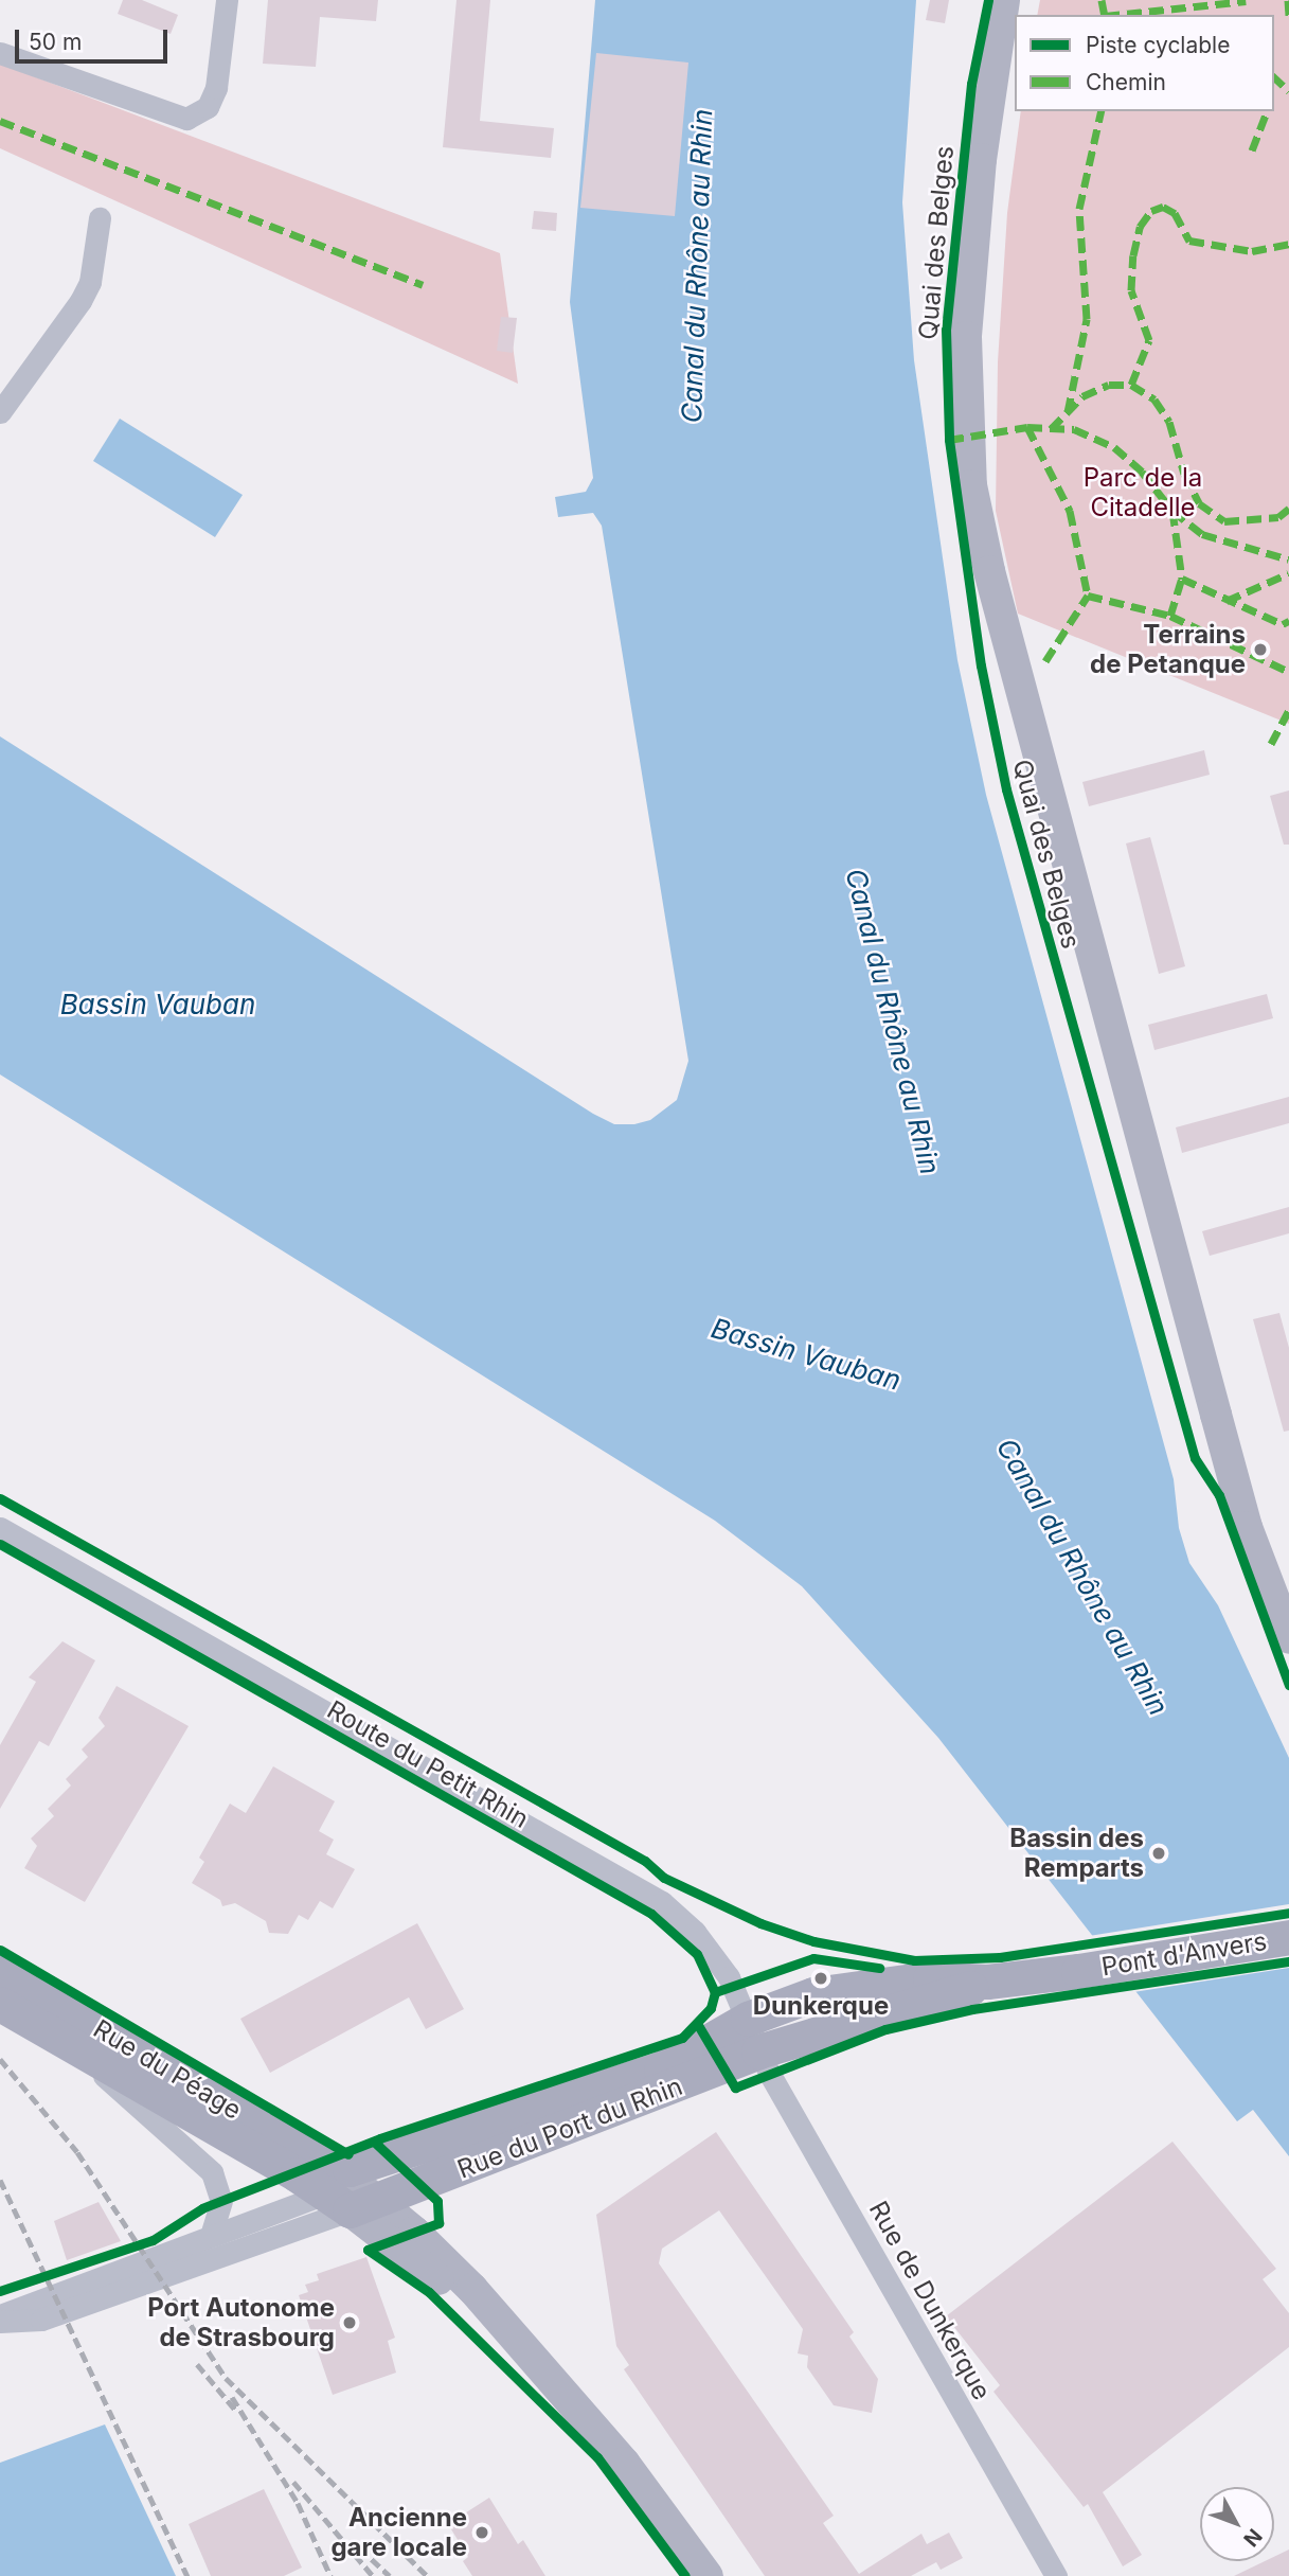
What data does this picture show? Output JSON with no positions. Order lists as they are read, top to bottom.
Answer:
{
  "streets": {
    "main road": [
      "Quai des Belges",
      "Pont d'Anvers",
      "Rue du Péage",
      "Rue du Port du Rhin"
    ],
    "street": ["Route du Petit Rhin", "Rue de Dunkerque"]
  },
  "crossings": [
    ["Route du Petit Rhin", "Pont d'Anvers"],
    ["Route du Petit Rhin", "Rue du Port du Rhin"],
    ["Route du Petit Rhin", "Rue de Dunkerque"],
    ["Pont d'Anvers", "Rue du Port du Rhin"],
    ["Pont d'Anvers", "Rue de Dunkerque"],
    ["Rue du Péage", "Rue du Port du Rhin"],
    ["Rue du Port du Rhin", "Rue de Dunkerque"]
  ],
  "water": ["Canal du Rhône au Rhin", "Bassin Vauban"],
  "parks": ["Parc de la Citadelle"],
  "places": [
    "Terrains de Petanque",
    "Bassin des Remparts",
    "Dunkerque",
    "Port Autonome de Strasbourg",
    "Ancienne gare locale"
  ],
  "legend": ["Piste cyclable", "Chemin"],
  "scale_bar": "50 m",
  "north": "bottom right"
}
